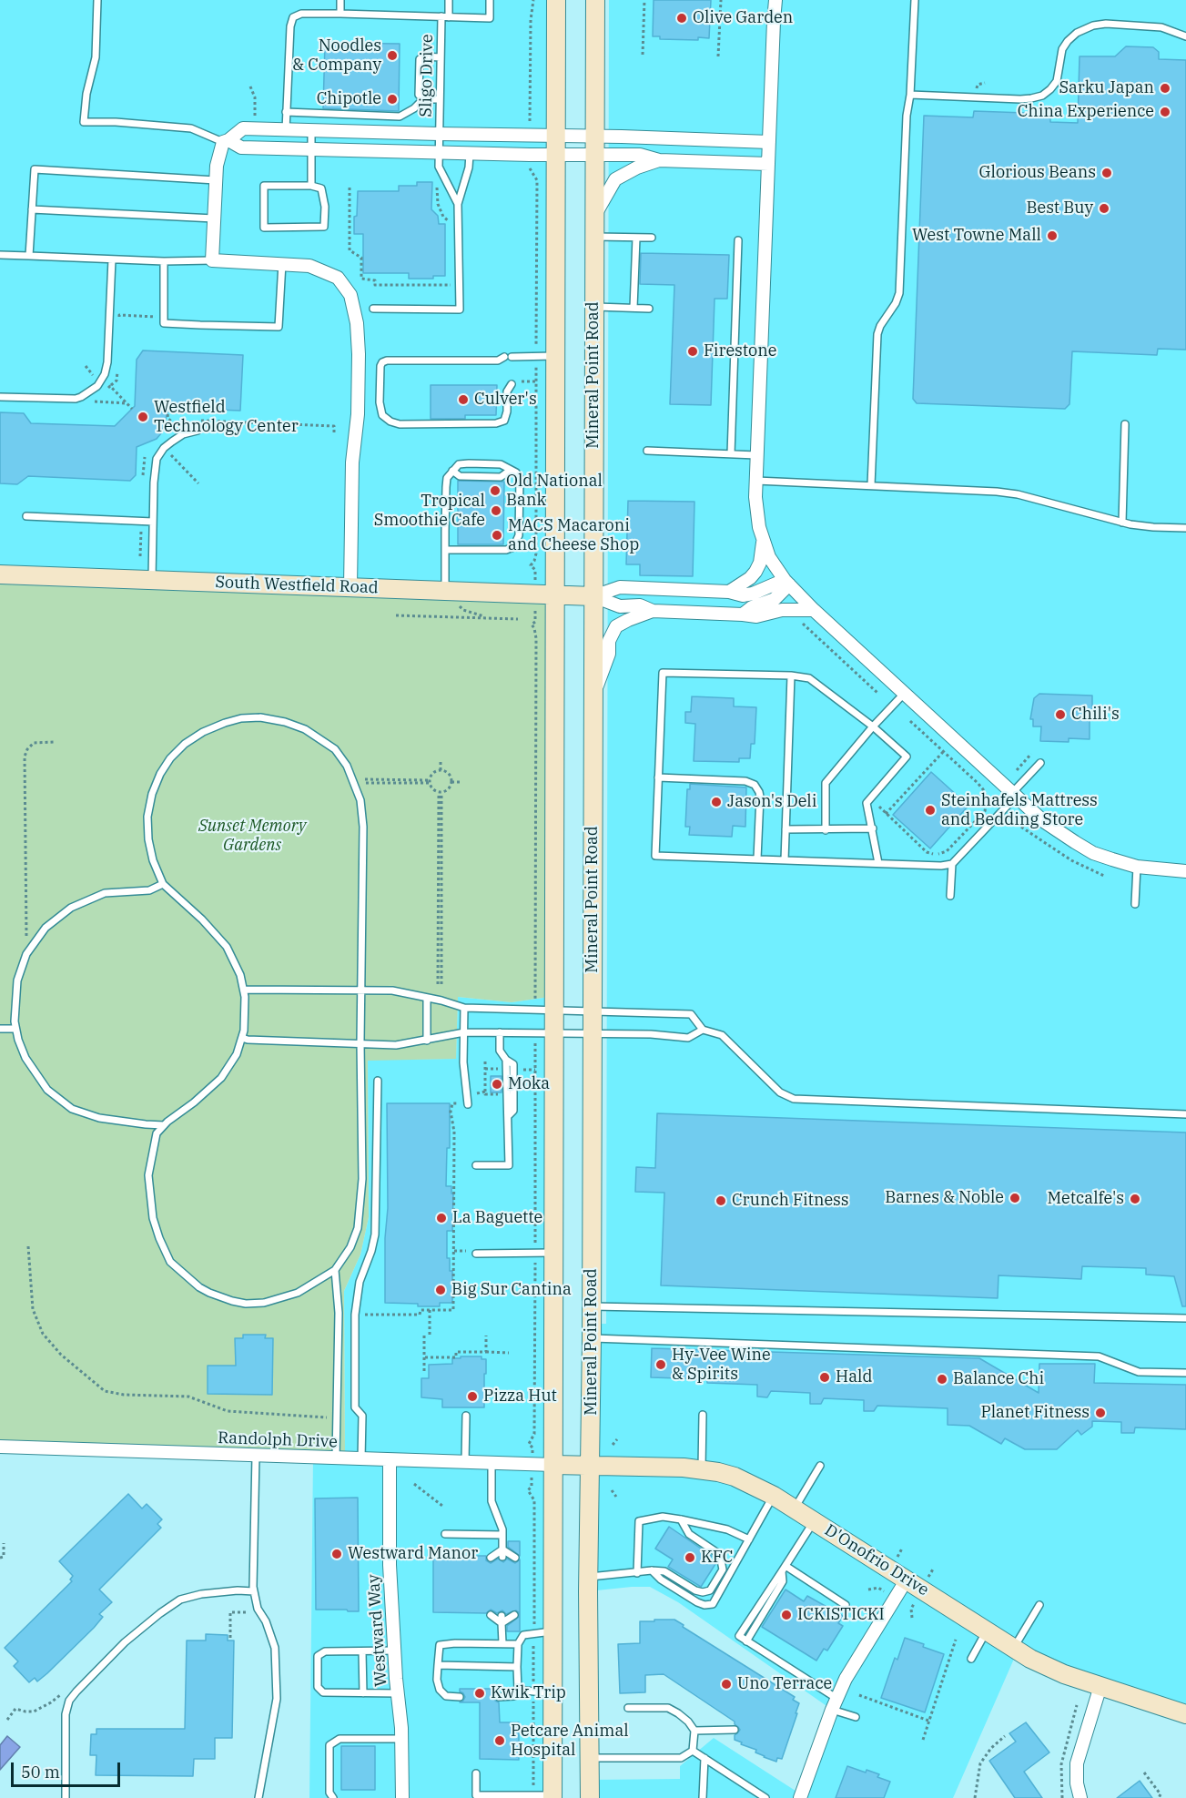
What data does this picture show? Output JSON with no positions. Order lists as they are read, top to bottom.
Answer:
{
  "streets": {
    "main road": ["Mineral Point Road", "South Westfield Road", "D'Onofrio Drive"],
    "street": ["Randolph Drive", "Westward Way"],
    "lane": ["Sligo Drive"]
  },
  "crossings": [
    ["Mineral Point Road", "South Westfield Road"],
    ["Mineral Point Road", "D'Onofrio Drive"],
    ["Randolph Drive", "D'Onofrio Drive"],
    ["Randolph Drive", "Westward Way"]
  ],
  "parks": ["Sunset Memory Gardens"],
  "places": [
    "Olive Garden",
    "Noodles & Company",
    "Sarku Japan",
    "Chipotle",
    "China Experience",
    "Glorious Beans",
    "Best Buy",
    "West Towne Mall",
    "Firestone",
    "Culver's",
    "Westfield Technology Center",
    "Old National Bank",
    "Tropical Smoothie Cafe",
    "MACS Macaroni and Cheese Shop",
    "Chili's",
    "Jason's Deli",
    "Steinhafels Mattress and Bedding Store",
    "Moka",
    "Barnes & Noble",
    "Metcalfe's",
    "Crunch Fitness",
    "La Baguette",
    "Big Sur Cantina",
    "Hy-Vee Wine & Spirits",
    "Hald",
    "Balance Chi",
    "Pizza Hut",
    "Planet Fitness",
    "Westward Manor",
    "KFC",
    "ICKISTICKI",
    "Uno Terrace",
    "Kwik Trip",
    "Petcare Animal Hospital"
  ],
  "scale_bar": "50 m"
}
